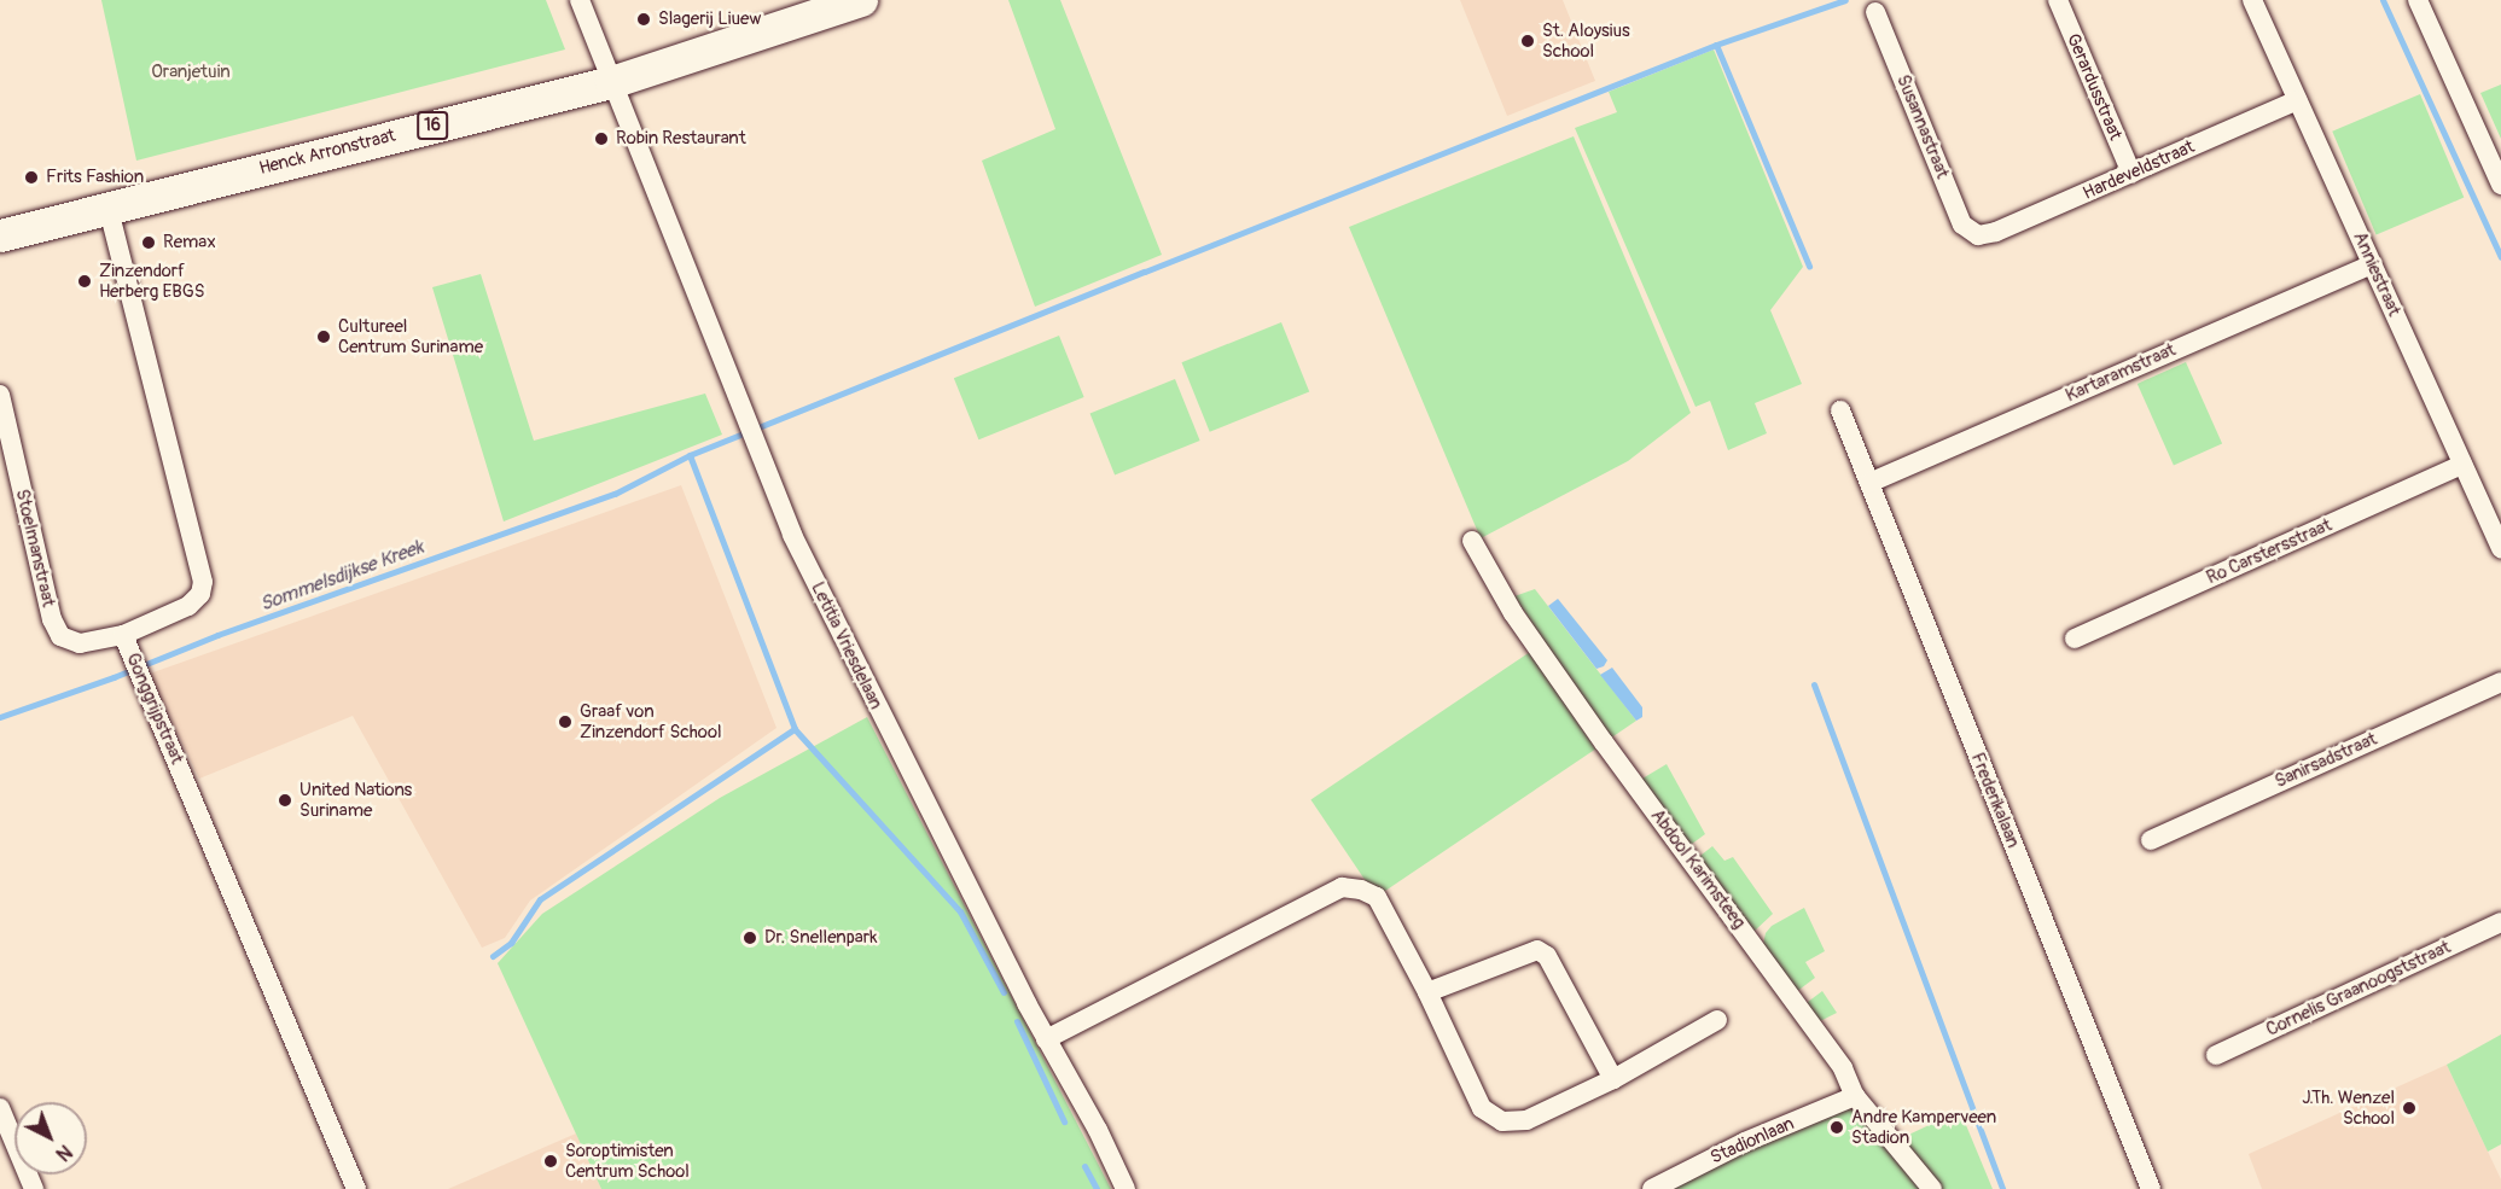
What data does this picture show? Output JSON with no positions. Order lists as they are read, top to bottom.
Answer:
{
  "streets": {
    "main road": ["16", "Henck Arronstraat"],
    "street": [
      "Gerardusstraat",
      "Susannastraat",
      "Hardeveldstraat",
      "Anniestraat",
      "Kartaramstraat",
      "Stoelmanstraat",
      "Ro Carstersstraat",
      "Letitia Vriesdelaan",
      "Gonggrijpstraat",
      "Sanirsadstraat",
      "Frederikalaan",
      "Abdool Karimsteeg",
      "Cornelis Graanoogststraat",
      "Stadionlaan"
    ]
  },
  "crossings": [
    ["Gerardusstraat", "Hardeveldstraat"],
    ["Susannastraat", "Hardeveldstraat"],
    ["Henck Arronstraat", "Letitia Vriesdelaan"],
    ["Henck Arronstraat", "Gonggrijpstraat"],
    ["Hardeveldstraat", "Anniestraat"],
    ["Anniestraat", "Kartaramstraat"],
    ["Anniestraat", "Ro Carstersstraat"],
    ["Kartaramstraat", "Frederikalaan"],
    ["Stoelmanstraat", "Gonggrijpstraat"],
    ["Abdool Karimsteeg", "Stadionlaan"]
  ],
  "water": ["Sommelsdijkse Kreek"],
  "parks": ["Oranjetuin"],
  "places": [
    "Slagerij Liuew",
    "St. Aloysius School",
    "Robin Restaurant",
    "Frits Fashion",
    "Remax",
    "Zinzendorf Herberg EBGS",
    "Cultureel Centrum Suriname",
    "Graaf von Zinzendorf School",
    "United Nations Suriname",
    "Dr. Snellenpark",
    "J.Th. Wenzel School",
    "Andre Kamperveen Stadion",
    "Soroptimisten Centrum School"
  ],
  "north": "bottom right"
}
